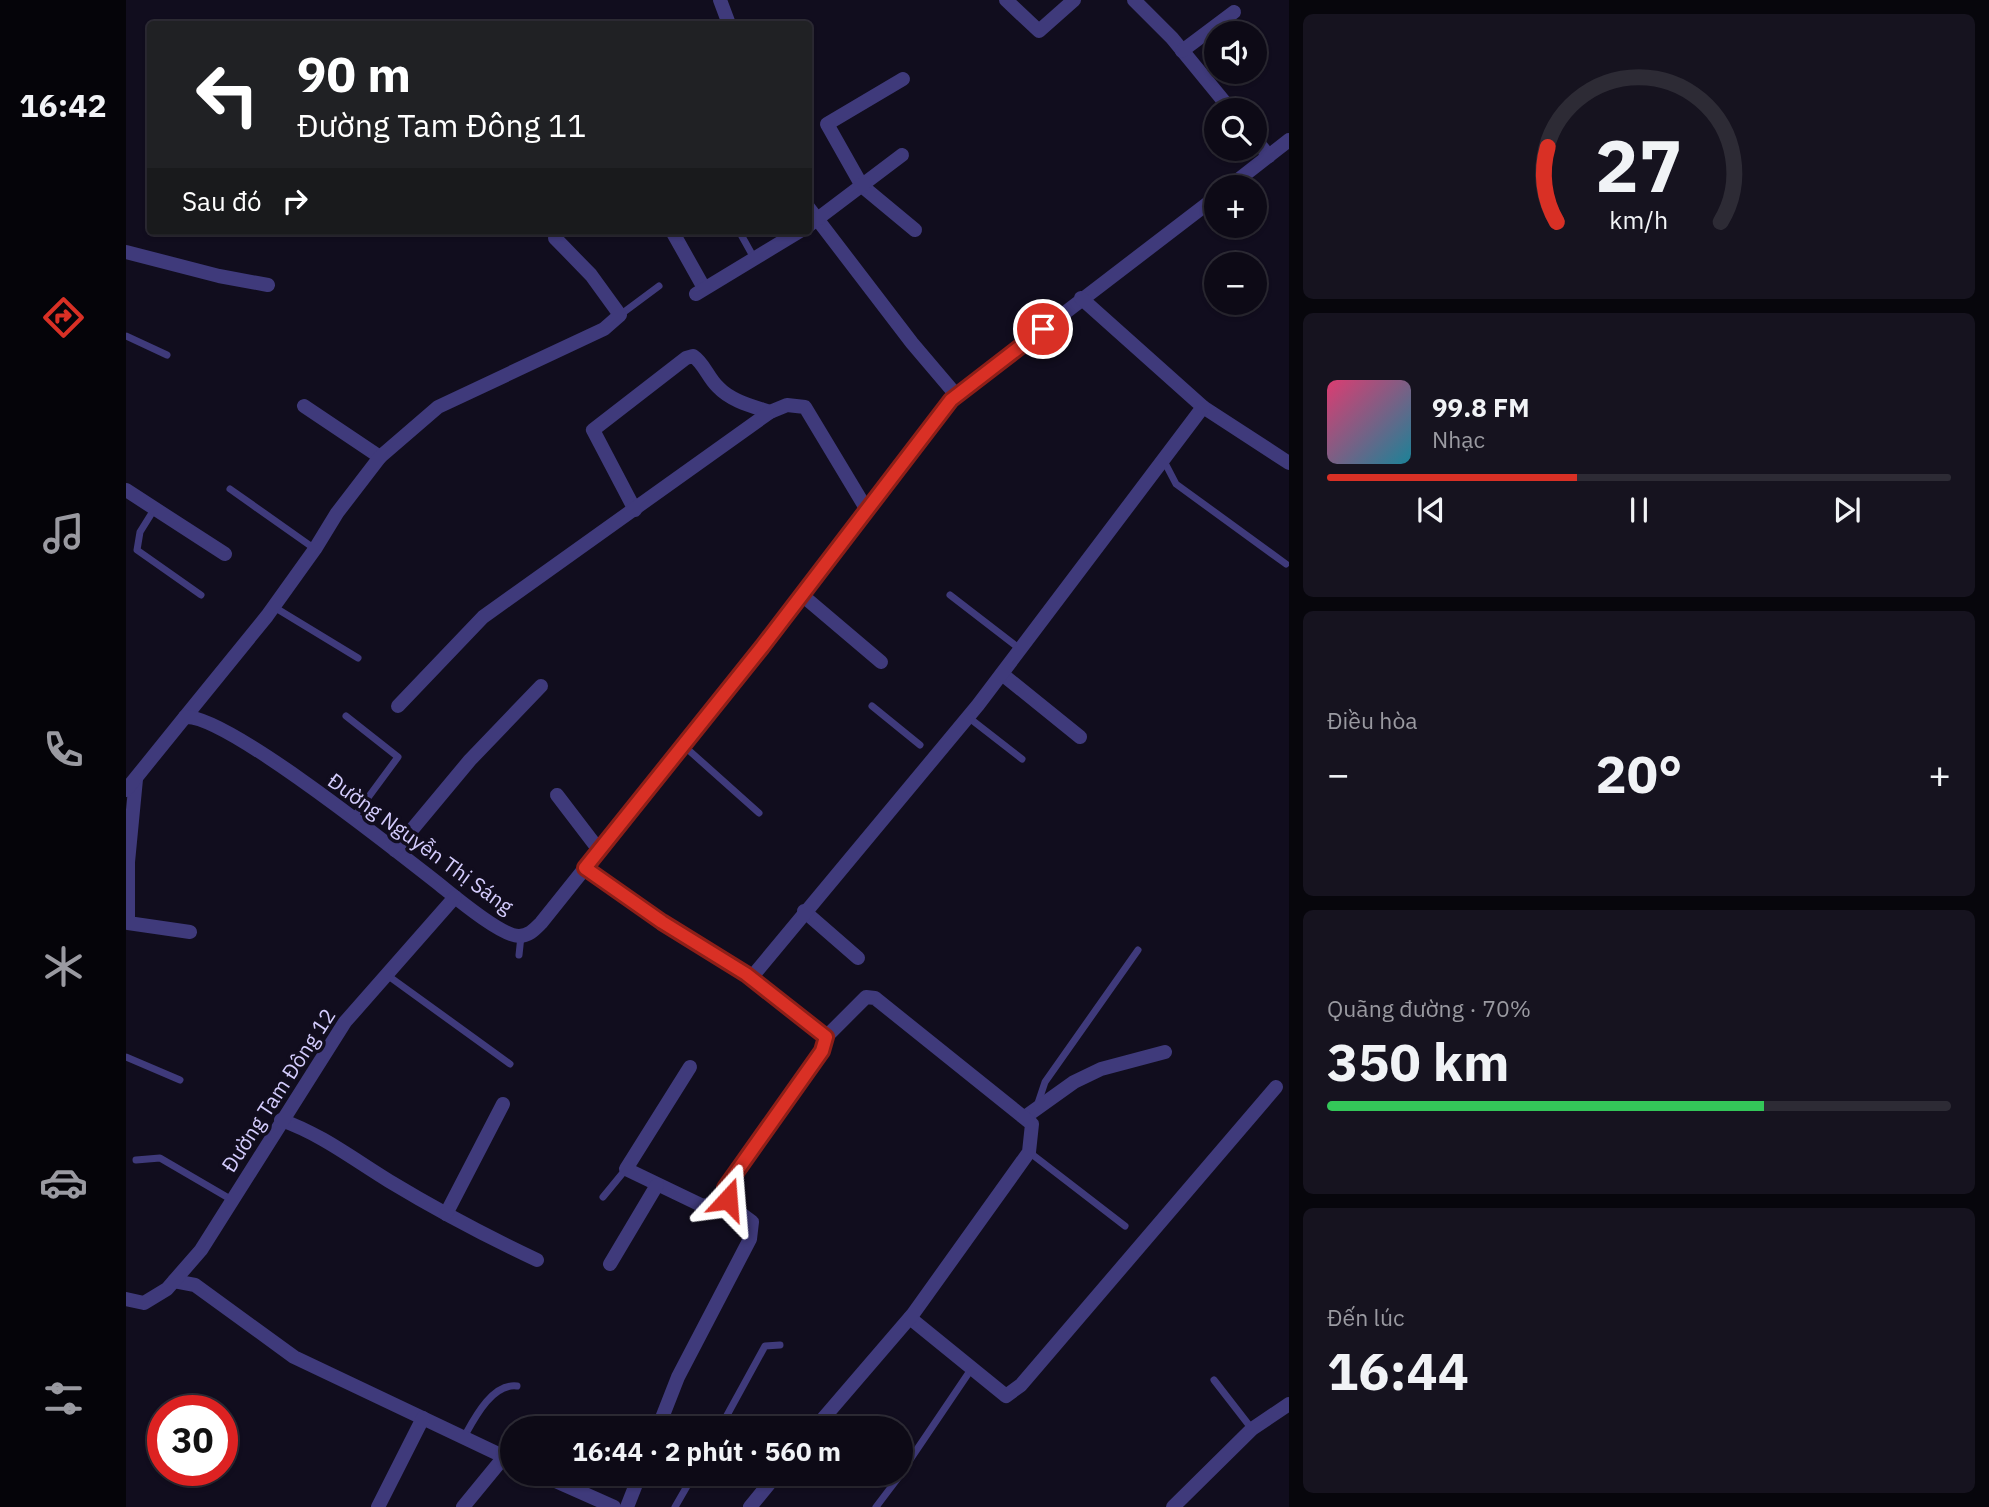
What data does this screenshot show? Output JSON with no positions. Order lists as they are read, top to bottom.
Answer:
{
  "streets": {
    "street": ["Đường Nguyễn Thị Sáng", "Đường Tam Đông 12"]
  },
  "crossings": [
    ["Đường Nguyễn Thị Sáng", "Đường Tam Đông 12"]
  ],
  "page": {
    "tabs": "16:42",
    "map_buttons": ["+", "−"],
    "turn": ["90 m", "Đường Tam Đông 11"],
    "then": "Sau đó",
    "song": ["99.8 FM", "Nhạc"],
    "tile": [
      "Điều hòa",
      ["Quãng đường · 70%", "350 km"],
      ["Đến lúc", "16:44"]
    ],
    "heat": ["−", "20°", "+"],
    "limit": "30",
    "trip": "16:44 · 2 phút · 560 m",
    "gauge": ["27", "km/h"]
  }
}
